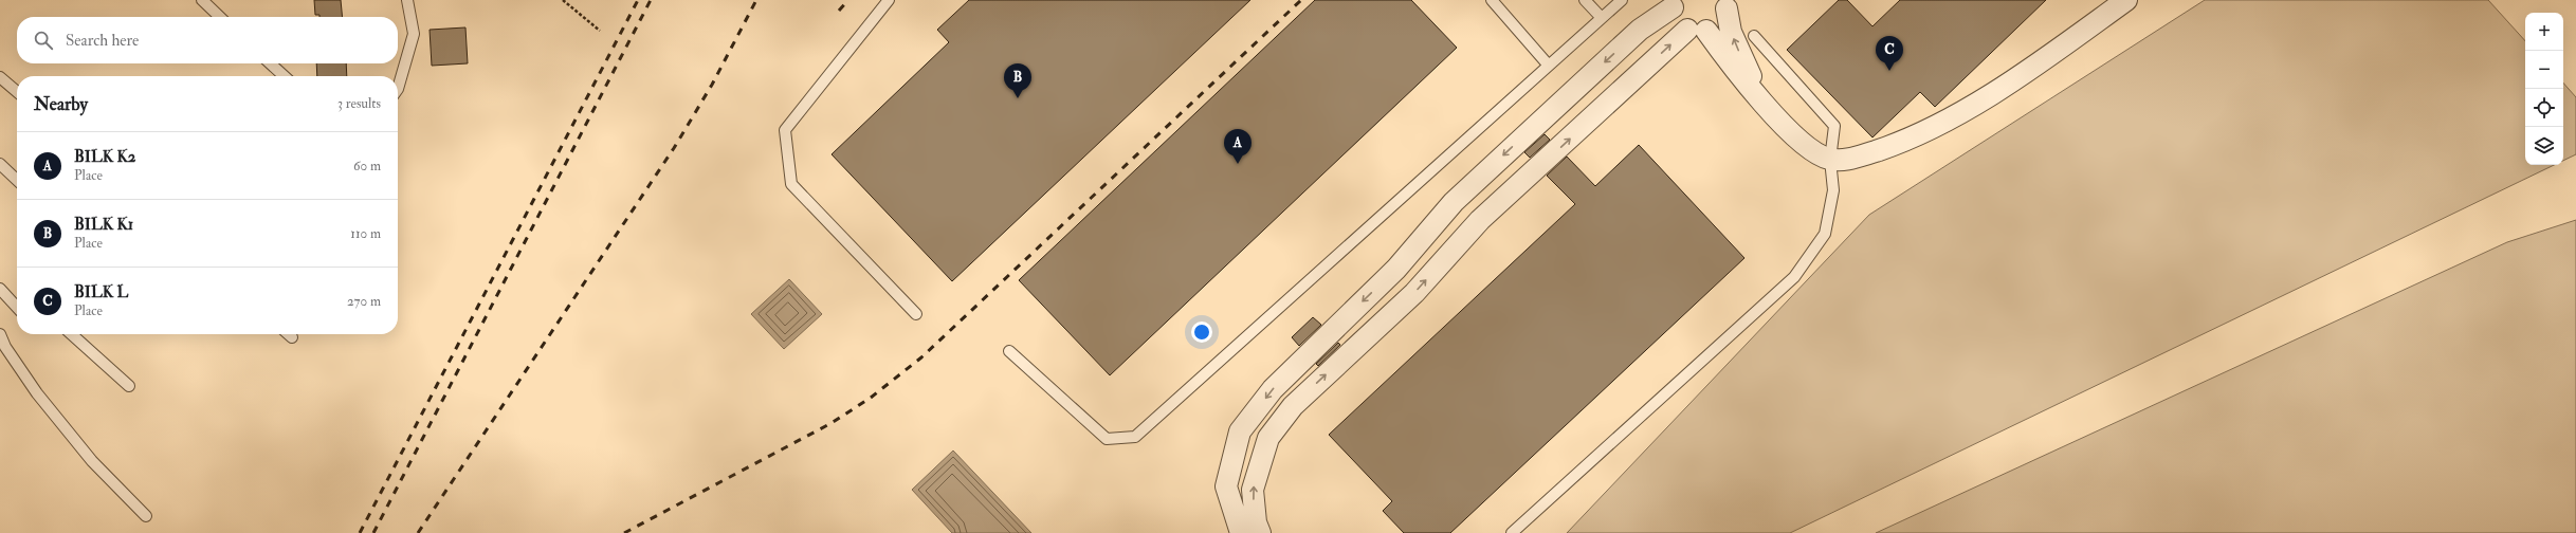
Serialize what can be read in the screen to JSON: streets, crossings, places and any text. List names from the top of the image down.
{
  "page": {
    "map_buttons": ["+", "−"],
    "search": "Search here",
    "pins": ["C", "B", "A"],
    "heading": ["Nearby", "3 results"],
    "list": [
      {
        "mark": "A",
        "name": "BILK K2",
        "note": "Place",
        "value": "60 m"
      },
      {
        "mark": "B",
        "name": "BILK K1",
        "note": "Place",
        "value": "110 m"
      },
      {
        "mark": "C",
        "name": "BILK L",
        "note": "Place",
        "value": "270 m"
      }
    ]
  }
}
